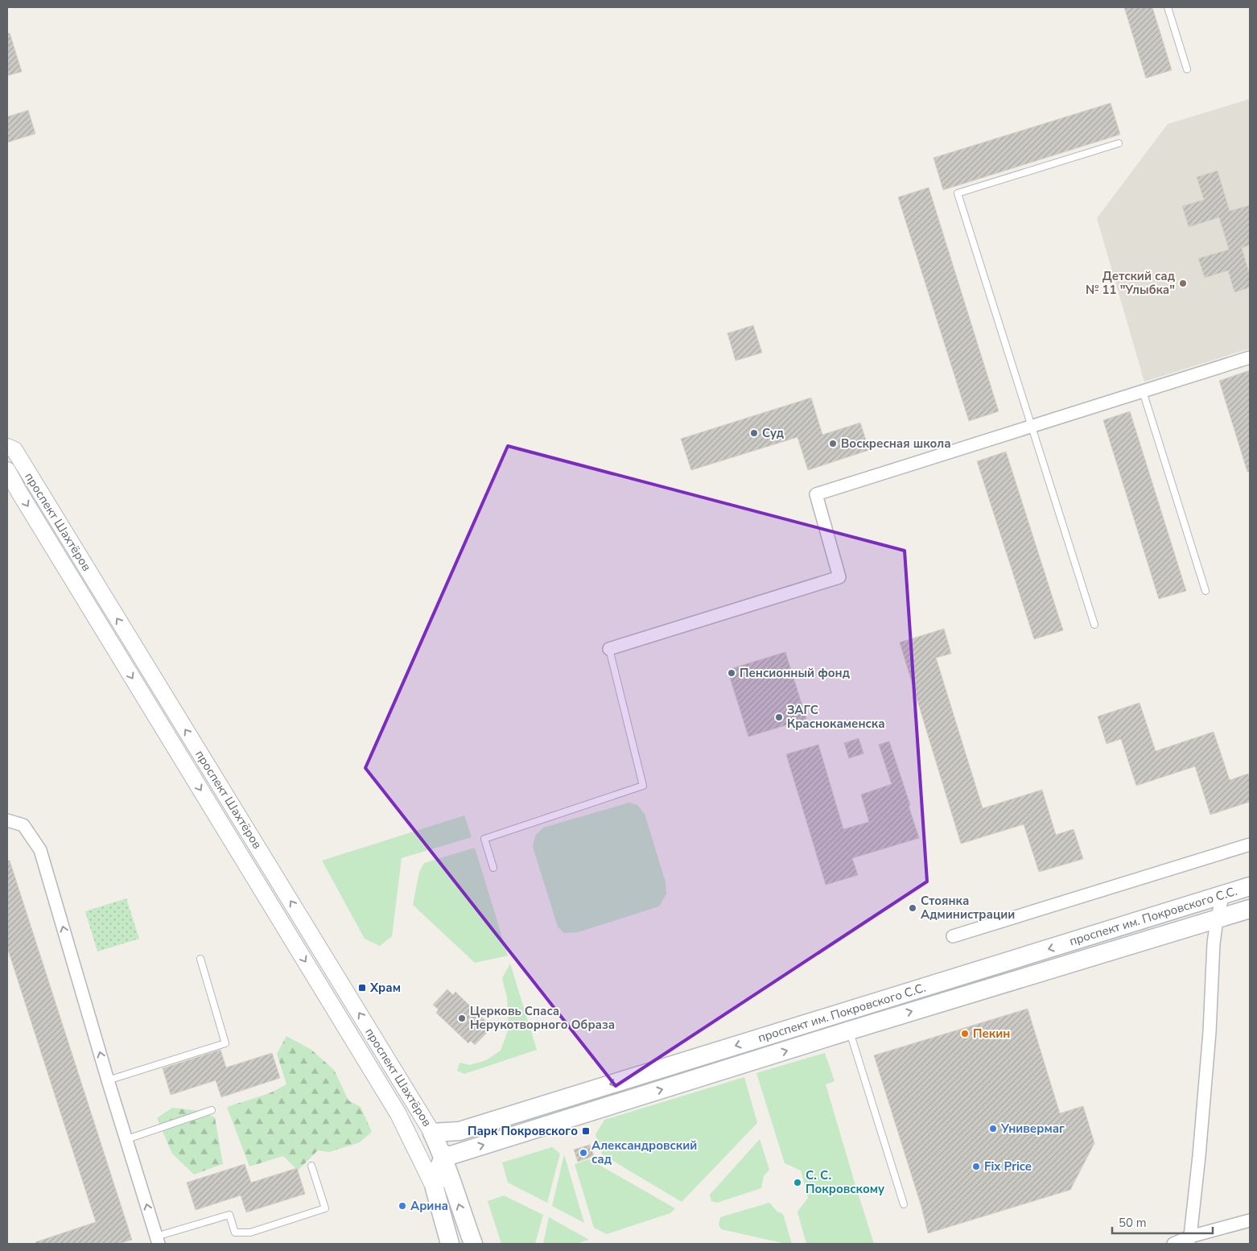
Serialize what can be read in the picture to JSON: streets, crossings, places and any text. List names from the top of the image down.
{
  "streets": {
    "main road": ["проспект Шахтёров", "проспект им. Покровского С.С."]
  },
  "crossings": [
    ["проспект Шахтёров", "проспект им. Покровского С.С."]
  ],
  "places": {
    "other": [
      "Детский сад № 11 \"Улыбка\"",
      "Суд",
      "Воскресная школа",
      "Пенсионный фонд",
      "ЗАГС Краснокаменска",
      "Стоянка Администрации",
      "Церковь Спаса Нерукотворного Образа",
      "Пекин",
      "Универмаг",
      "Александровский сад",
      "Fix Price",
      "С. С. Покровскому",
      "Арина"
    ],
    "transit": ["Храм", "Парк Покровского"]
  },
  "scale_bar": "50 m"
}
